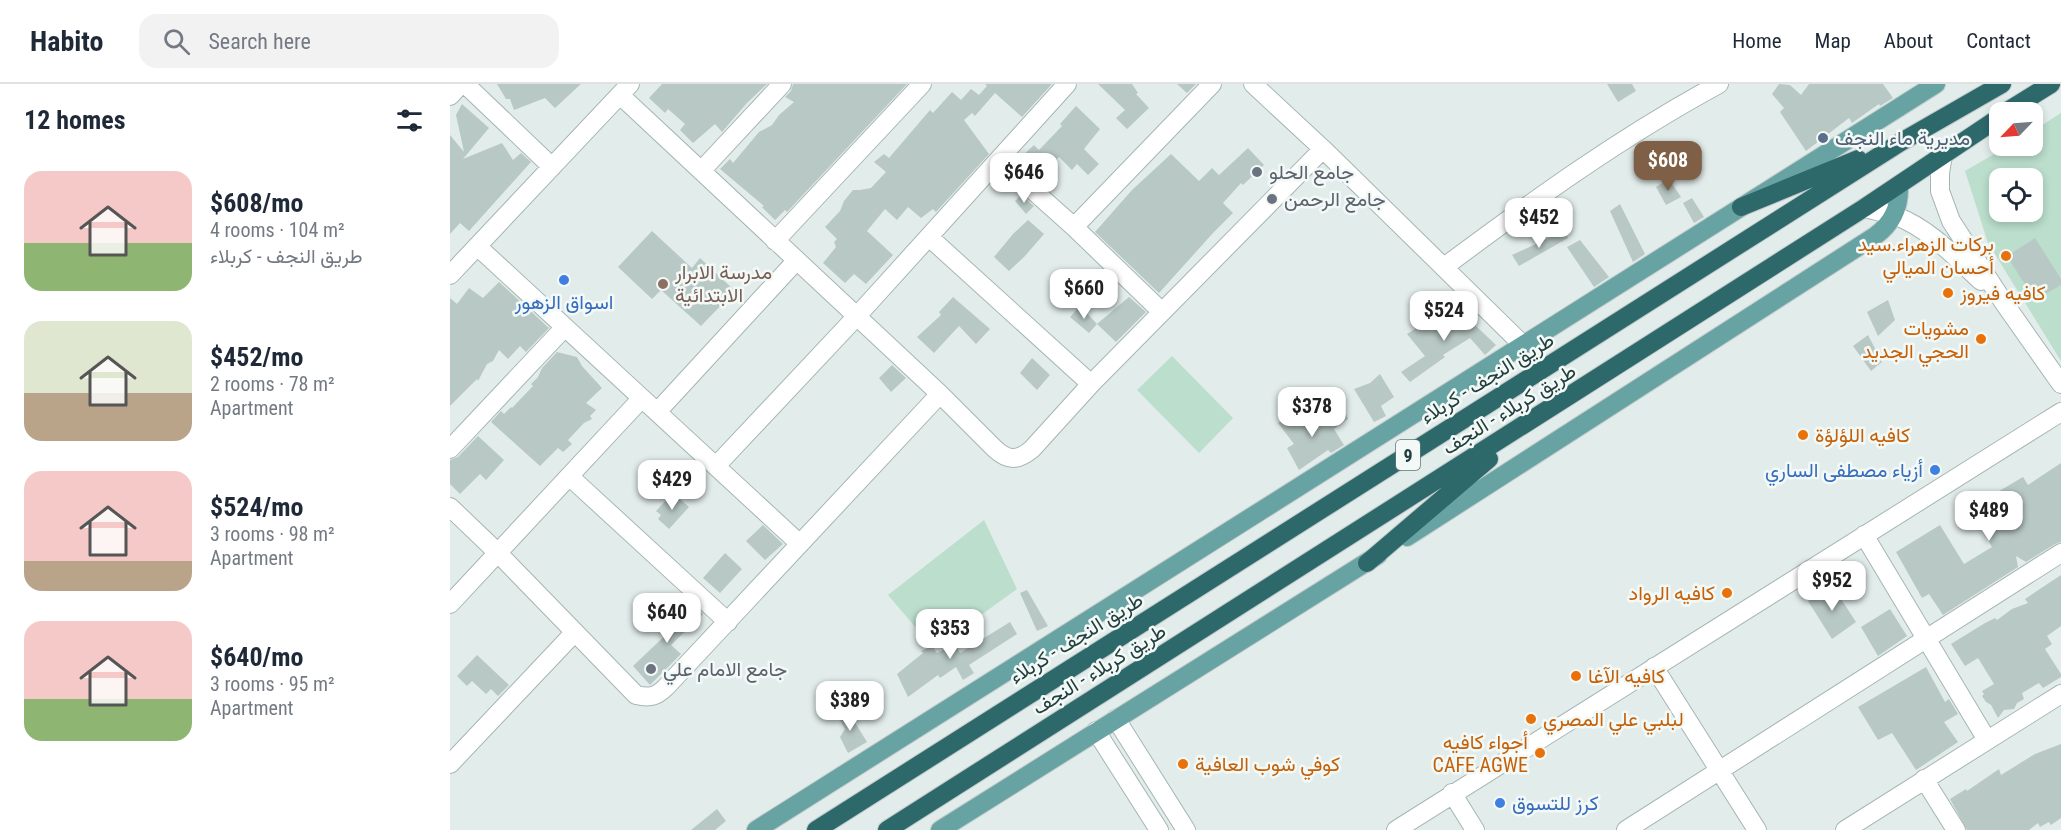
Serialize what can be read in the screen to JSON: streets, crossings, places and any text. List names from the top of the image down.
{
  "streets": {
    "highway": ["طريق النجف - کربلاء", "طريق کربلاء - النجف", "9"]
  },
  "places": [
    "مديرية ماء النجف",
    "جامع الحلو",
    "جامع الرحمن",
    "بركات الزهراء.سيد أحسان الميالي",
    "اسواق الزهور",
    "مدرسة الابرار الابتدائية",
    "كافيه فيروز",
    "مشويات الحجي الجديد",
    "كافيه اللؤلؤة",
    "أزياء مصطفى الساري",
    "كافيه الرواد",
    "جامع الامام علي",
    "كافيه الآغا",
    "لبلبي علي المصري",
    "أجواء كافيه CAFE AGWE",
    "كوفي شوب العافية",
    "كرز للتسوق"
  ],
  "north": "bottom left",
  "page": {
    "header": "Habito",
    "search": "Search here",
    "nav": [
      "Home",
      "Map",
      "About",
      "Contact"
    ],
    "heading": "12 homes",
    "price": [
      "$608",
      "$646",
      "$452",
      "$660",
      "$524",
      "$378",
      "$429",
      "$489",
      "$952",
      "$640",
      "$353",
      "$389"
    ],
    "list": [
      {
        "name": "$608/mo",
        "note": "4 rooms · 104 m² · طريق النجف - کربلاء"
      },
      {
        "name": "$452/mo",
        "note": "2 rooms · 78 m² · Apartment"
      },
      {
        "name": "$524/mo",
        "note": "3 rooms · 98 m² · Apartment"
      },
      {
        "name": "$640/mo",
        "note": "3 rooms · 95 m² · Apartment"
      }
    ]
  }
}
